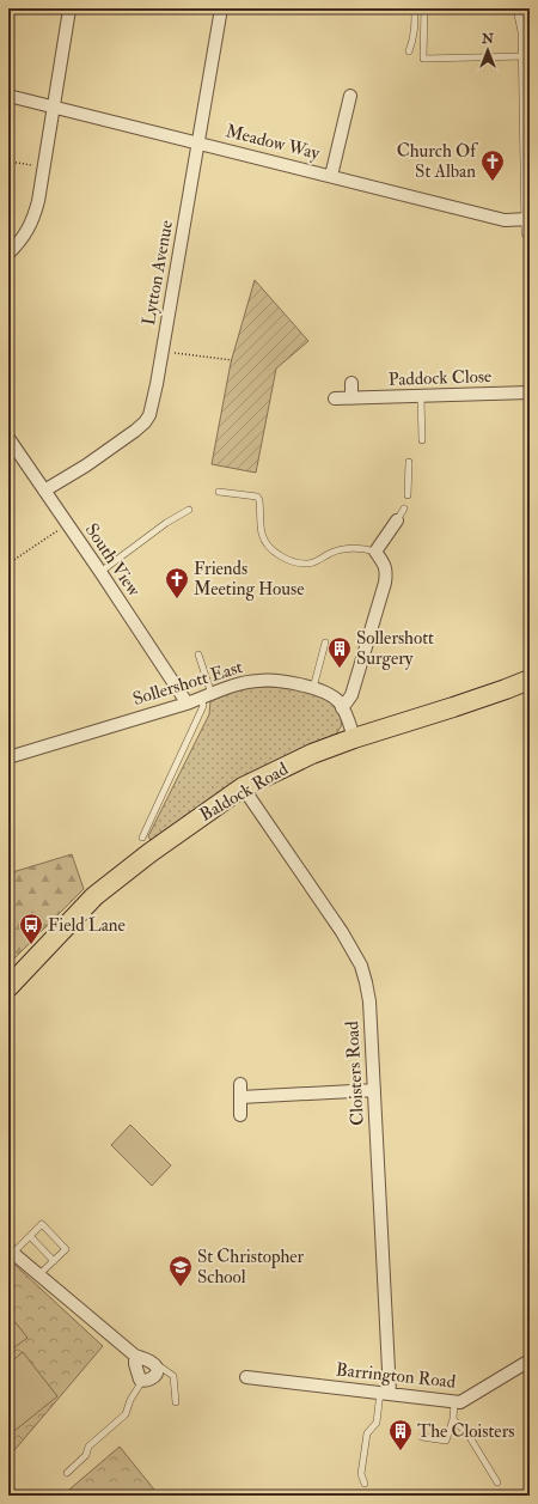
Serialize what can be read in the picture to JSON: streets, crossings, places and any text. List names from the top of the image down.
{
  "streets": {
    "main road": ["Baldock Road"],
    "street": [
      "Meadow Way",
      "Lytton Avenue",
      "Paddock Close",
      "South View",
      "Sollershott East",
      "Cloisters Road",
      "Barrington Road"
    ]
  },
  "crossings": [
    ["Meadow Way", "Lytton Avenue"],
    ["Lytton Avenue", "South View"],
    ["South View", "Sollershott East"],
    ["Sollershott East", "Baldock Road"],
    ["Baldock Road", "Cloisters Road"],
    ["Cloisters Road", "Barrington Road"]
  ],
  "places": {
    "church": ["Church Of St Alban", "Friends Meeting House"],
    "building": ["Sollershott Surgery", "The Cloisters"],
    "bus stop": ["Field Lane"],
    "school or university": ["St Christopher School"]
  },
  "north": "top"
}
